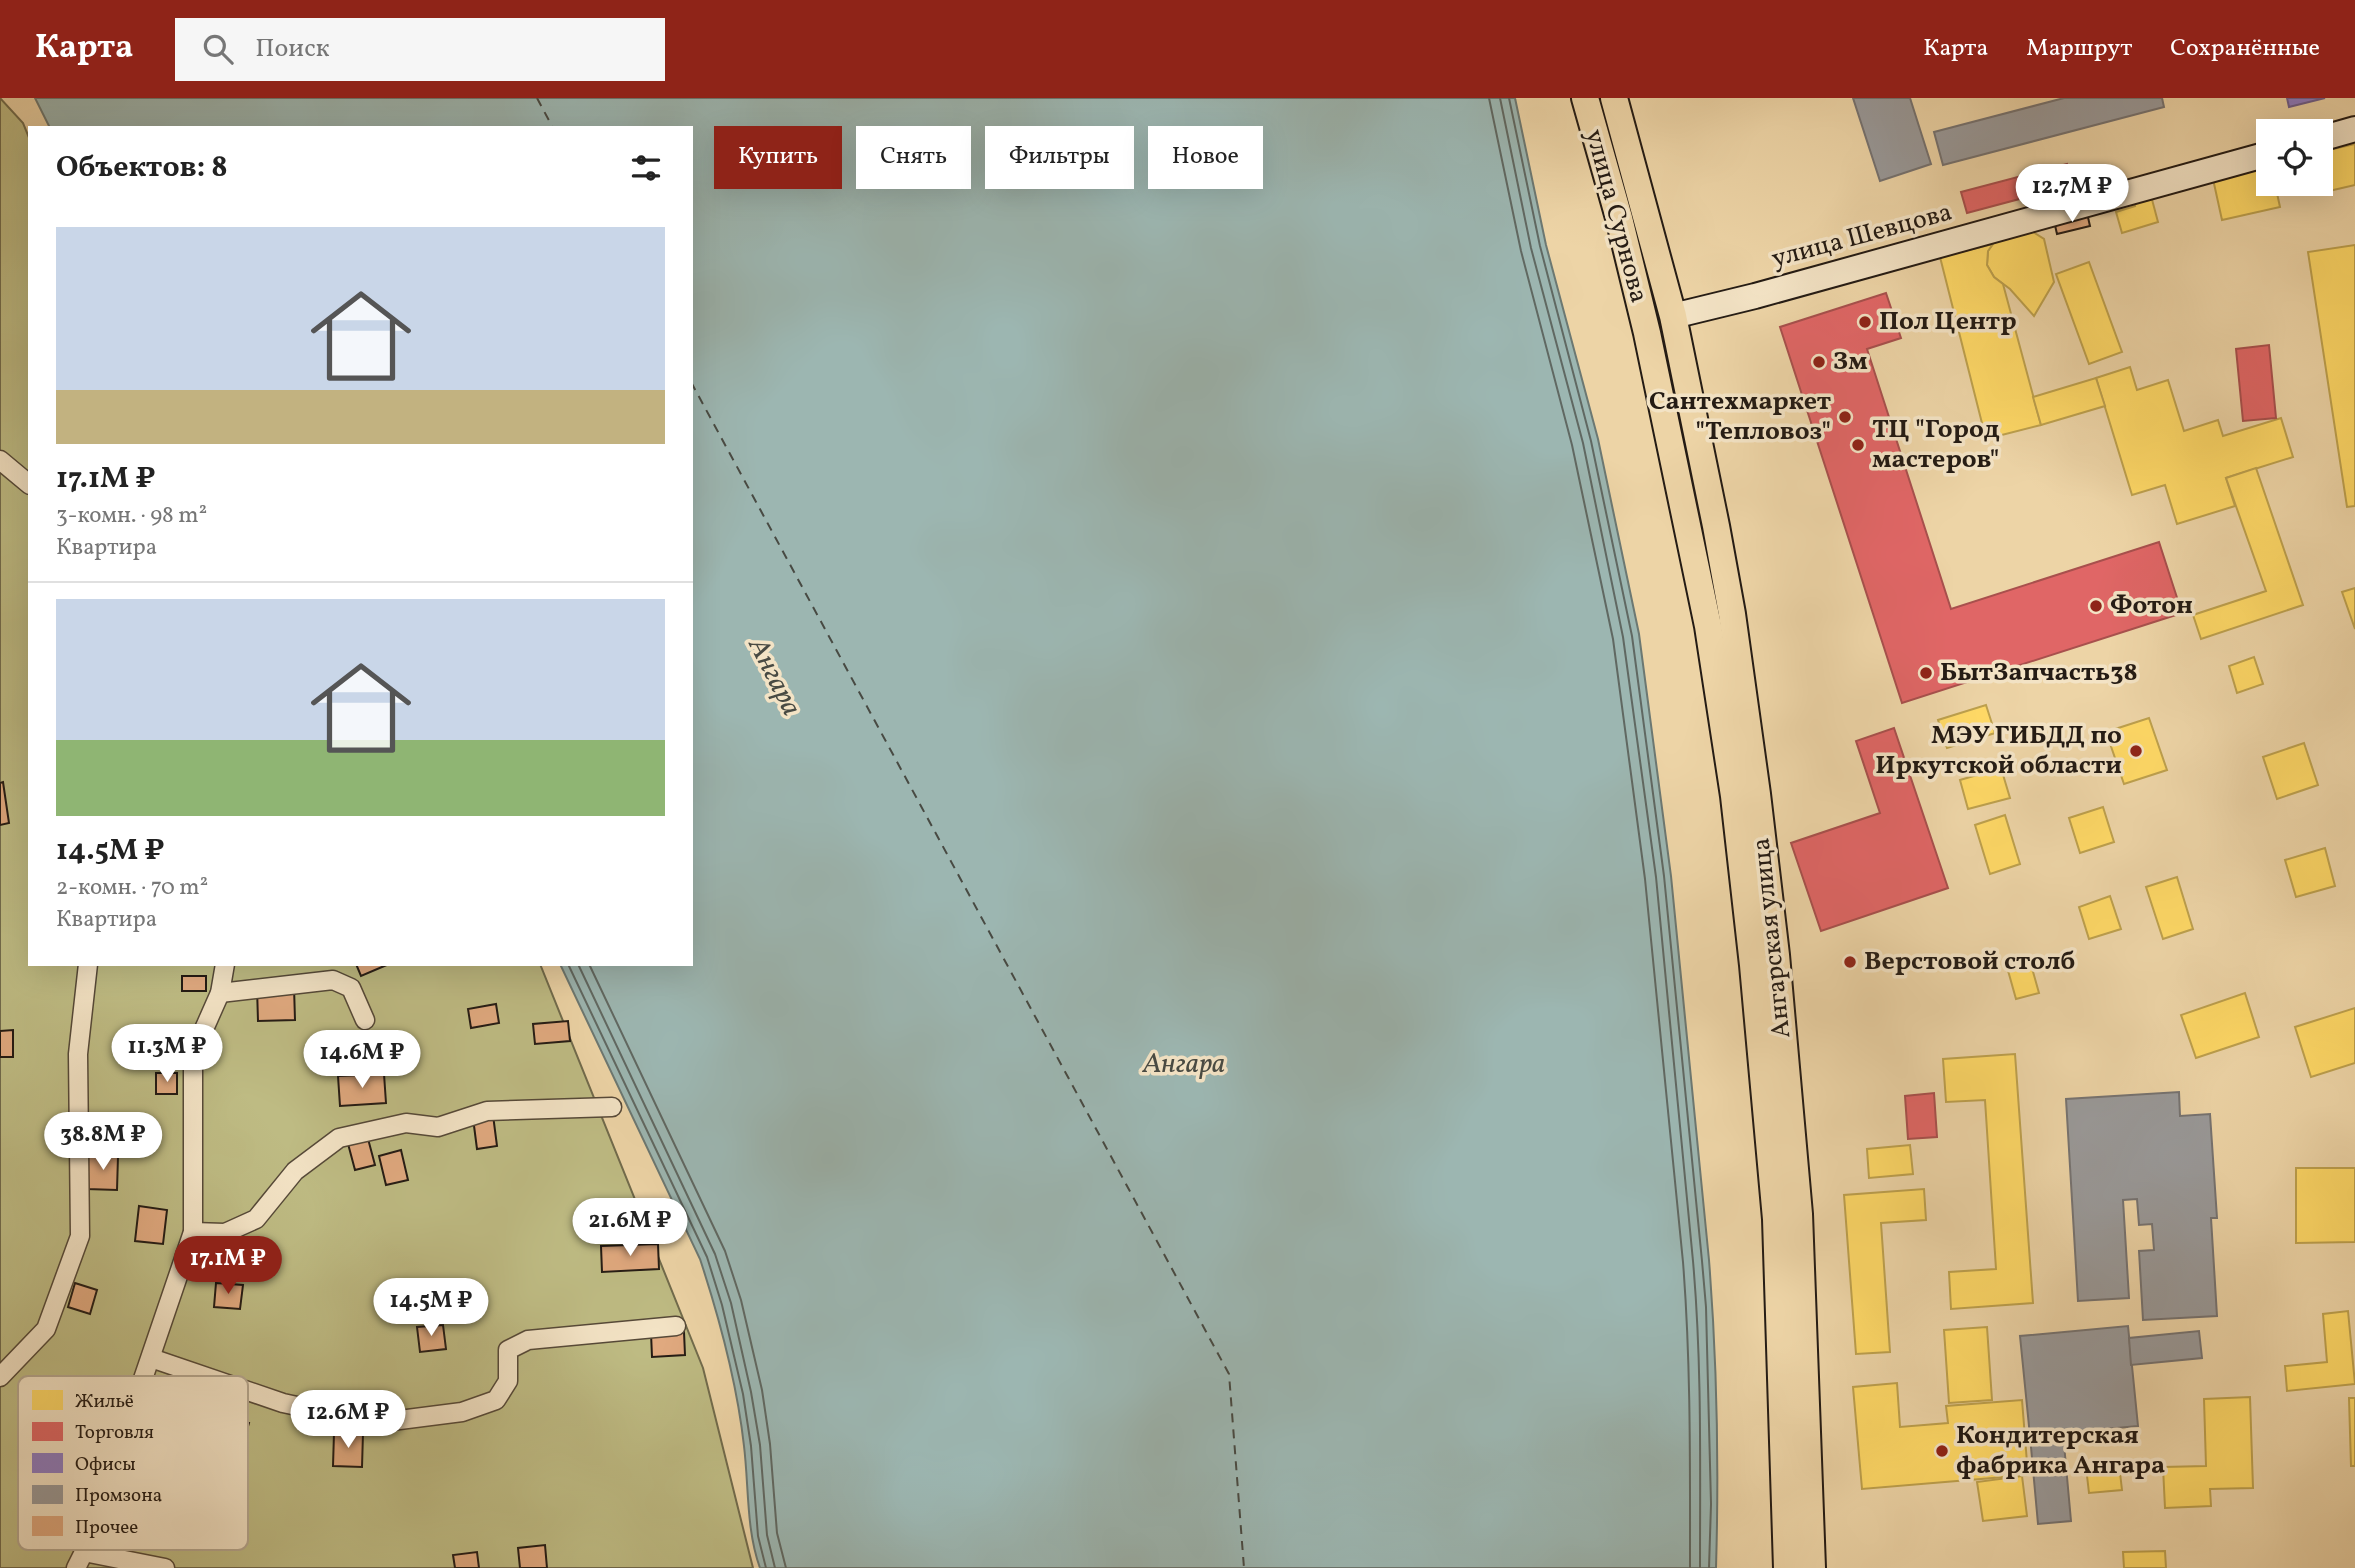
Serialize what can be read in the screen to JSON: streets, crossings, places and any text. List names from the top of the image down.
{
  "streets": {
    "main road": ["улица Сурнова", "улица Шевцова", "Ангарская улица"]
  },
  "crossings": [
    ["улица Сурнова", "улица Шевцова"],
    ["улица Сурнова", "Ангарская улица"],
    ["улица Шевцова", "Ангарская улица"]
  ],
  "water": ["Ангара"],
  "places": [
    "Пол Центр",
    "Зм",
    "Сантехмаркет \"Тепловоз\"",
    "ТЦ \"Город мастеров\"",
    "Фотон",
    "БытЗапчасть38",
    "МЭУ ГИБДД по Иркутской области",
    "Верстовой столб",
    "Кондитерская фабрика Ангара"
  ],
  "legend": [
    "Жильё",
    "Торговля",
    "Офисы",
    "Промзона",
    "Прочее"
  ],
  "page": {
    "header": "Карта",
    "search": "Поиск",
    "nav": ["Карта", "Маршрут", "Сохранённые"],
    "chip": [
      "Купить",
      "Снять",
      "Фильтры",
      "Новое"
    ],
    "heading": "Объектов: 8",
    "price": [
      "12.7M ₽",
      "11.3M ₽",
      "14.6M ₽",
      "38.8M ₽",
      "21.6M ₽",
      "17.1M ₽",
      "14.5M ₽",
      "12.6M ₽"
    ],
    "list": [
      {
        "name": "17.1M ₽",
        "note": "3-комн. · 98 m² · Квартира"
      },
      {
        "name": "14.5M ₽",
        "note": "2-комн. · 70 m² · Квартира"
      }
    ]
  }
}
